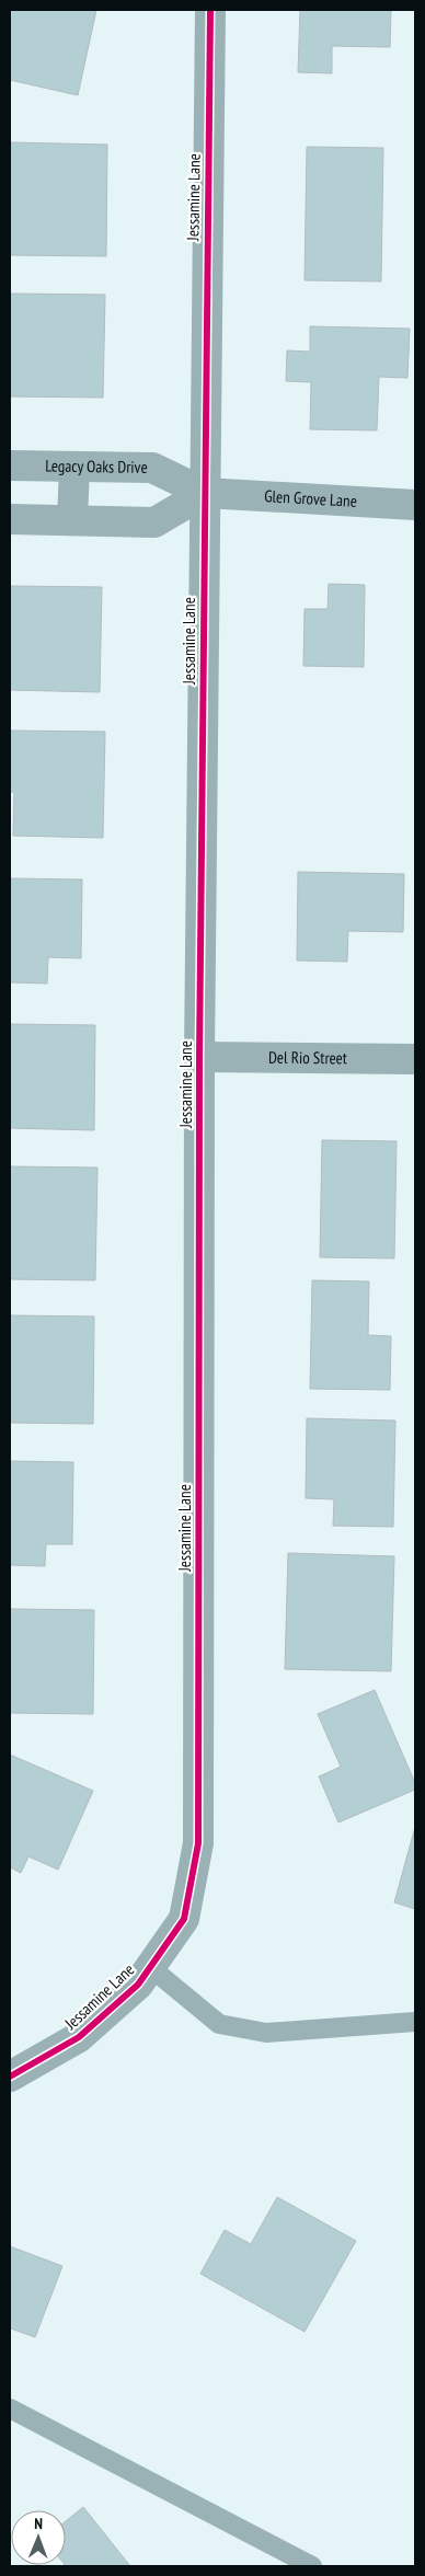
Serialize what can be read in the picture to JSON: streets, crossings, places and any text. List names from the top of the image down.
{
  "streets": {
    "street": [
      "Jessamine Lane",
      "Legacy Oaks Drive",
      "Glen Grove Lane",
      "Del Rio Street"
    ]
  },
  "crossings": [
    ["Jessamine Lane", "Legacy Oaks Drive"],
    ["Jessamine Lane", "Glen Grove Lane"],
    ["Jessamine Lane", "Del Rio Street"],
    ["Legacy Oaks Drive", "Glen Grove Lane"]
  ],
  "north": "top"
}
